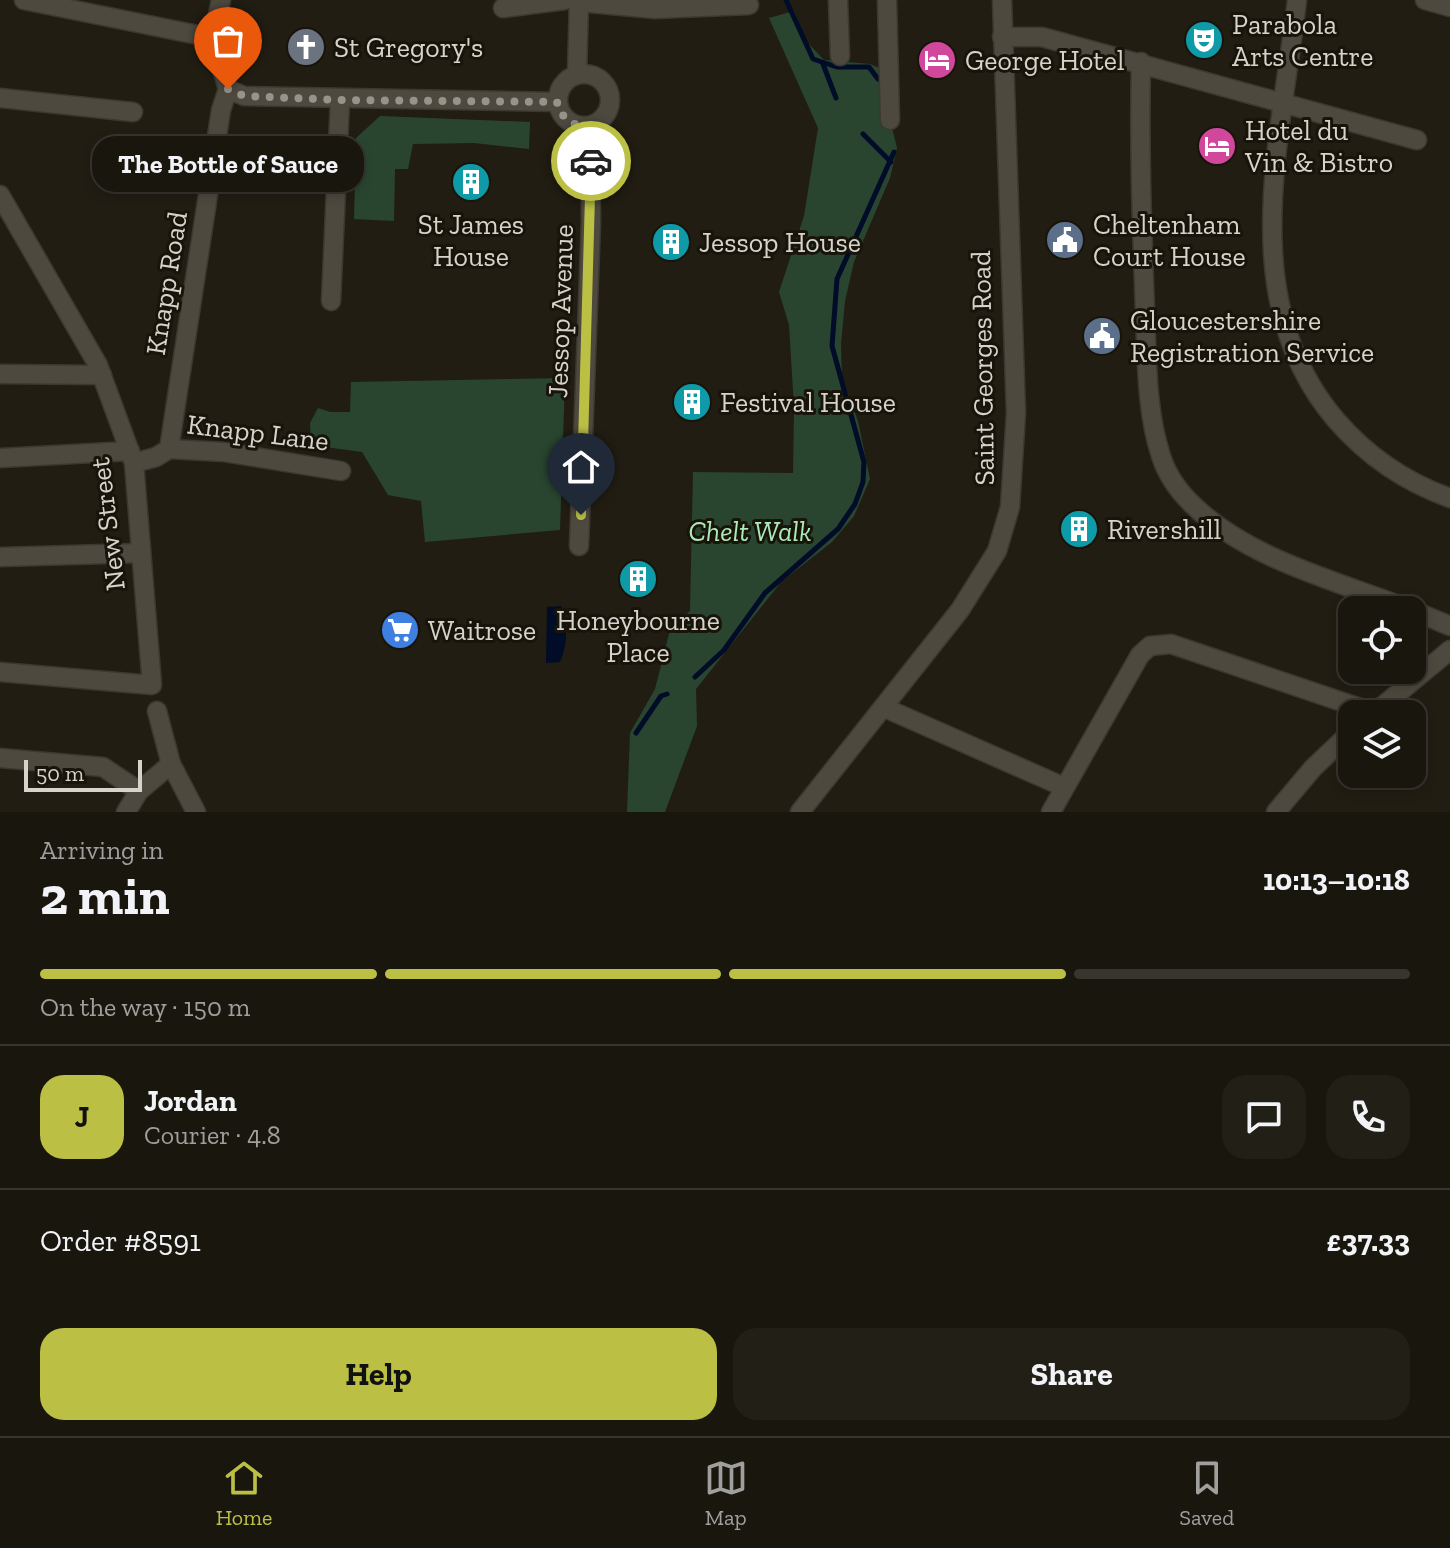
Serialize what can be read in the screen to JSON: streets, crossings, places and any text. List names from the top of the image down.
{
  "streets": {
    "street": [
      "Knapp Road",
      "Jessop Avenue",
      "Saint Georges Road",
      "Knapp Lane",
      "New Street"
    ]
  },
  "crossings": [
    ["Knapp Road", "Knapp Lane"]
  ],
  "parks": ["Chelt Walk"],
  "places": {
    "theatre": ["Parabola Arts Centre"],
    "church": ["St Gregory's"],
    "hotel": ["George Hotel", "Hotel du Vin & Bistro"],
    "other": ["The Bottle of Sauce"],
    "building": [
      "St James House",
      "Jessop House",
      "Festival House",
      "Rivershill",
      "Honeybourne Place"
    ],
    "public building": ["Cheltenham Court House", "Gloucestershire Registration Service"],
    "supermarket": ["Waitrose"]
  },
  "scale_bar": "50 m",
  "page": {
    "bubble": "The Bottle of Sauce",
    "scale": "50 m",
    "heading": ["2 min", "Arriving in", "10:13–10:18"],
    "panel": [
      "Jordan",
      "Courier · 4.8",
      "Order #8591",
      "£37.33"
    ],
    "bar": "On the way · 150 m",
    "round": "J",
    "buttons": ["Help", "Share"],
    "tabs": ["Home", "Map", "Saved"]
  }
}
